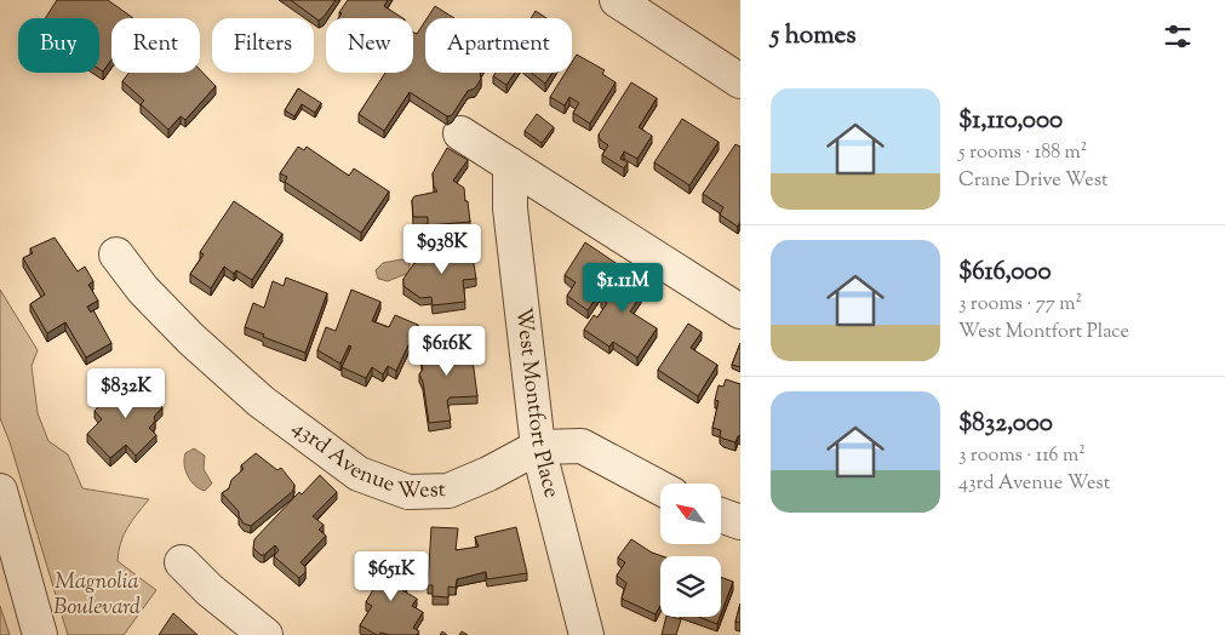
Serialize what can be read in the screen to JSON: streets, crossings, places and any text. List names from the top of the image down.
{
  "streets": {
    "street": ["West Montfort Place", "43rd Avenue West"]
  },
  "crossings": [
    ["West Montfort Place", "43rd Avenue West"]
  ],
  "parks": ["Magnolia Boulevard"],
  "north": "top left",
  "page": {
    "heading": "5 homes",
    "chip": [
      "Buy",
      "Rent",
      "Filters",
      "New",
      "Apartment"
    ],
    "list": [
      {
        "name": "$1,110,000",
        "note": "5 rooms · 188 m² · Crane Drive West"
      },
      {
        "name": "$616,000",
        "note": "3 rooms · 77 m² · West Montfort Place"
      },
      {
        "name": "$832,000",
        "note": "3 rooms · 116 m² · 43rd Avenue West"
      }
    ],
    "price": [
      "$938K",
      "$1.11M",
      "$616K",
      "$832K",
      "$651K"
    ]
  }
}
